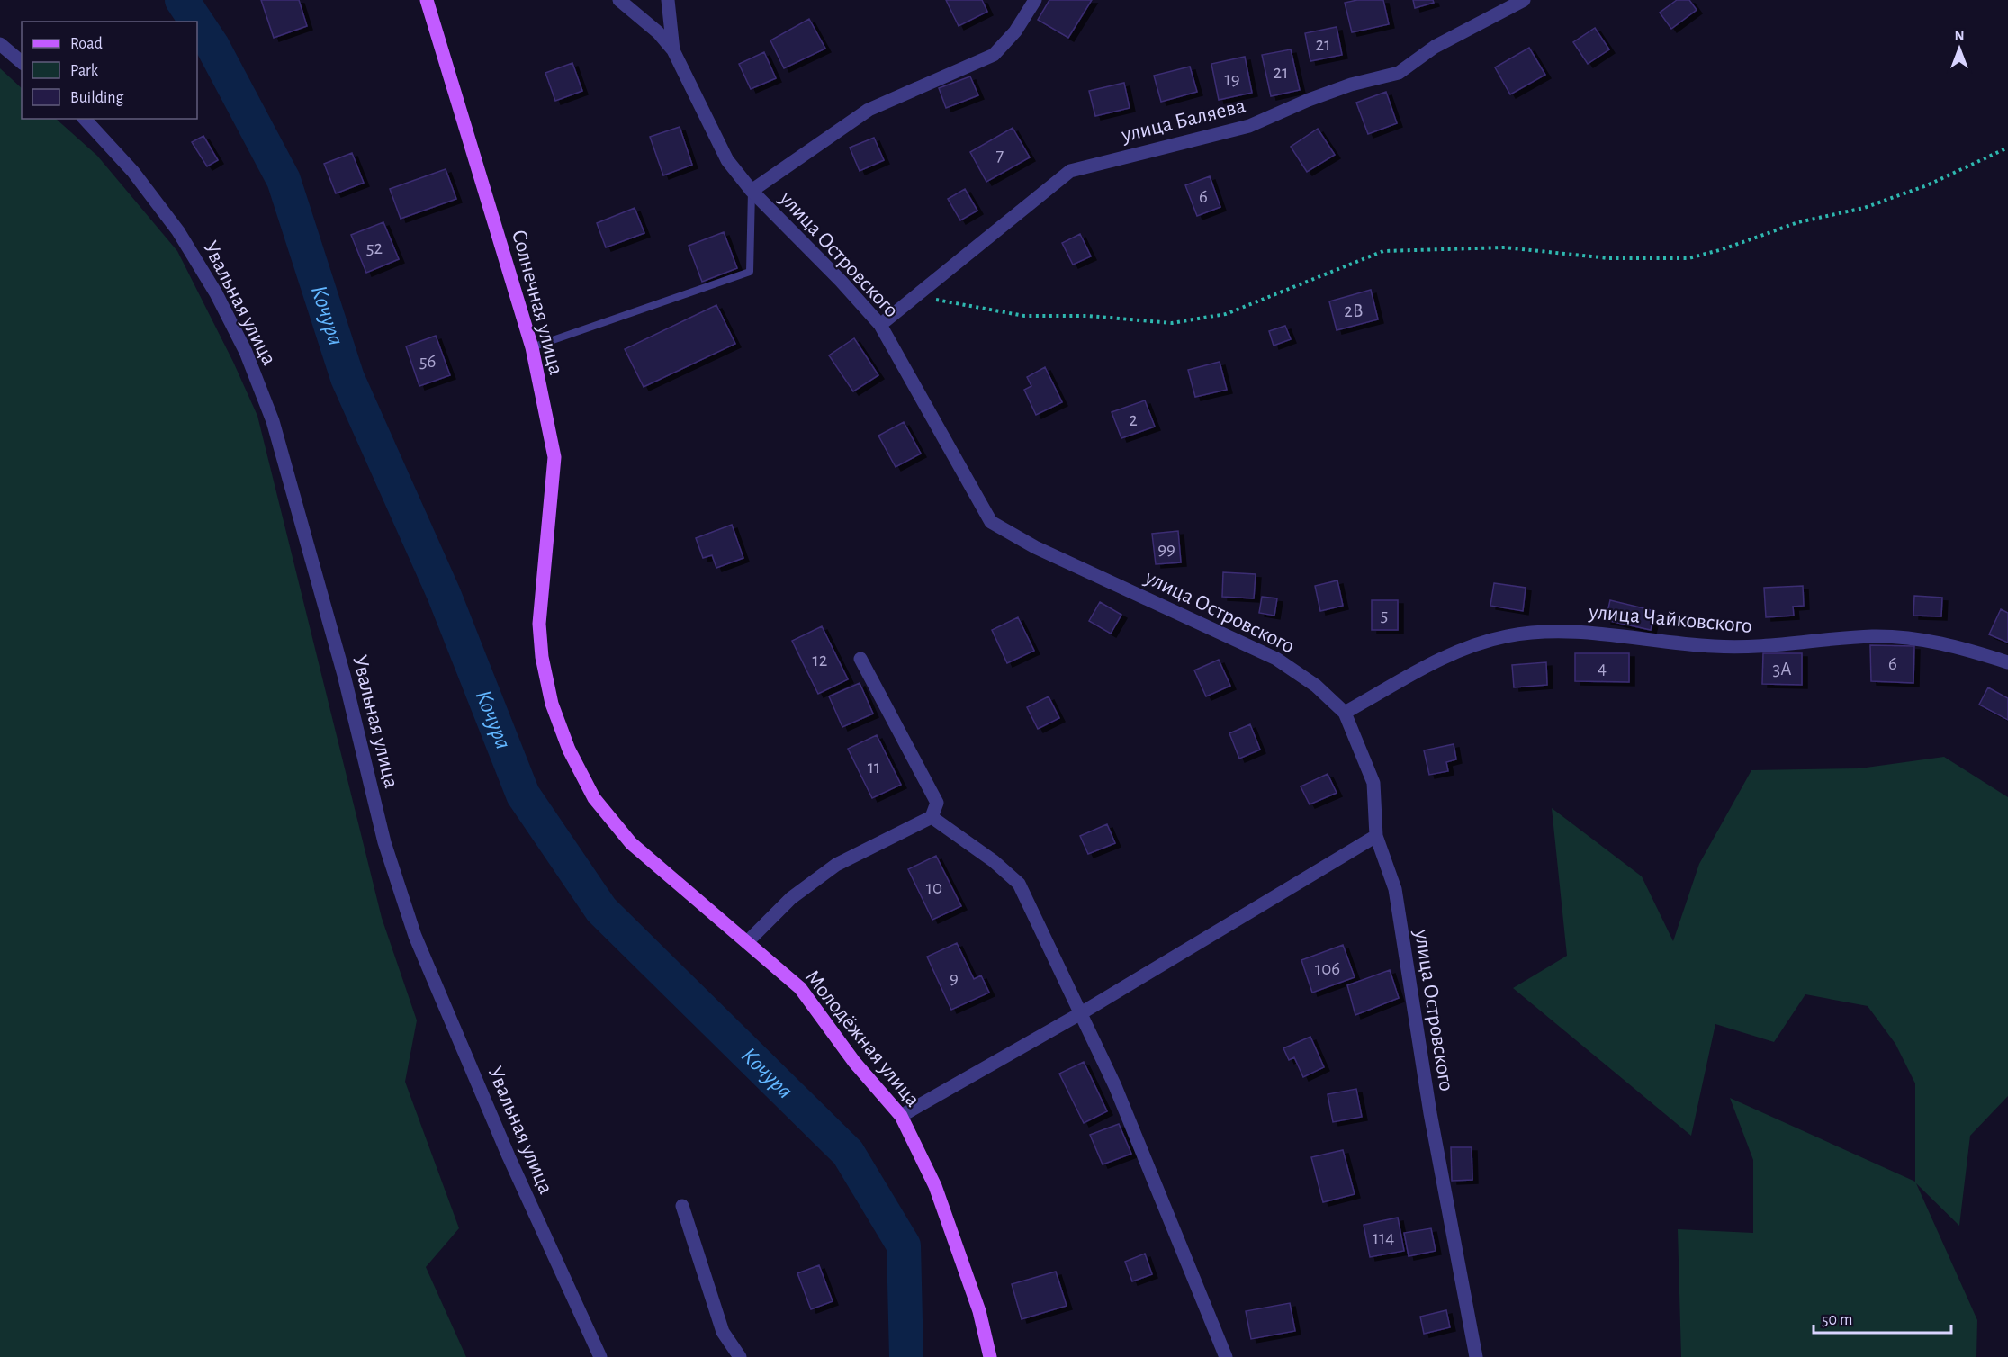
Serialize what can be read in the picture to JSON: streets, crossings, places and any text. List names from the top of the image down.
{
  "streets": {
    "main road": ["Солнечная улица", "Молодёжная улица"],
    "street": [
      "улица Баляева",
      "улица Островского",
      "Увальная улица",
      "улица Чайковского"
    ]
  },
  "crossings": [
    ["улица Баляева", "улица Островского"],
    ["улица Островского", "улица Чайковского"],
    ["Солнечная улица", "Молодёжная улица"]
  ],
  "water": ["Кочура"],
  "house_numbers": [
    "21",
    "21",
    "19",
    "7",
    "6",
    "52",
    "2В",
    "56",
    "2",
    "99",
    "5",
    "12",
    "6",
    "4",
    "3А",
    "11",
    "10",
    "106",
    "9",
    "114"
  ],
  "legend": ["Road", "Park", "Building"],
  "scale_bar": "50 m",
  "north": "top"
}
